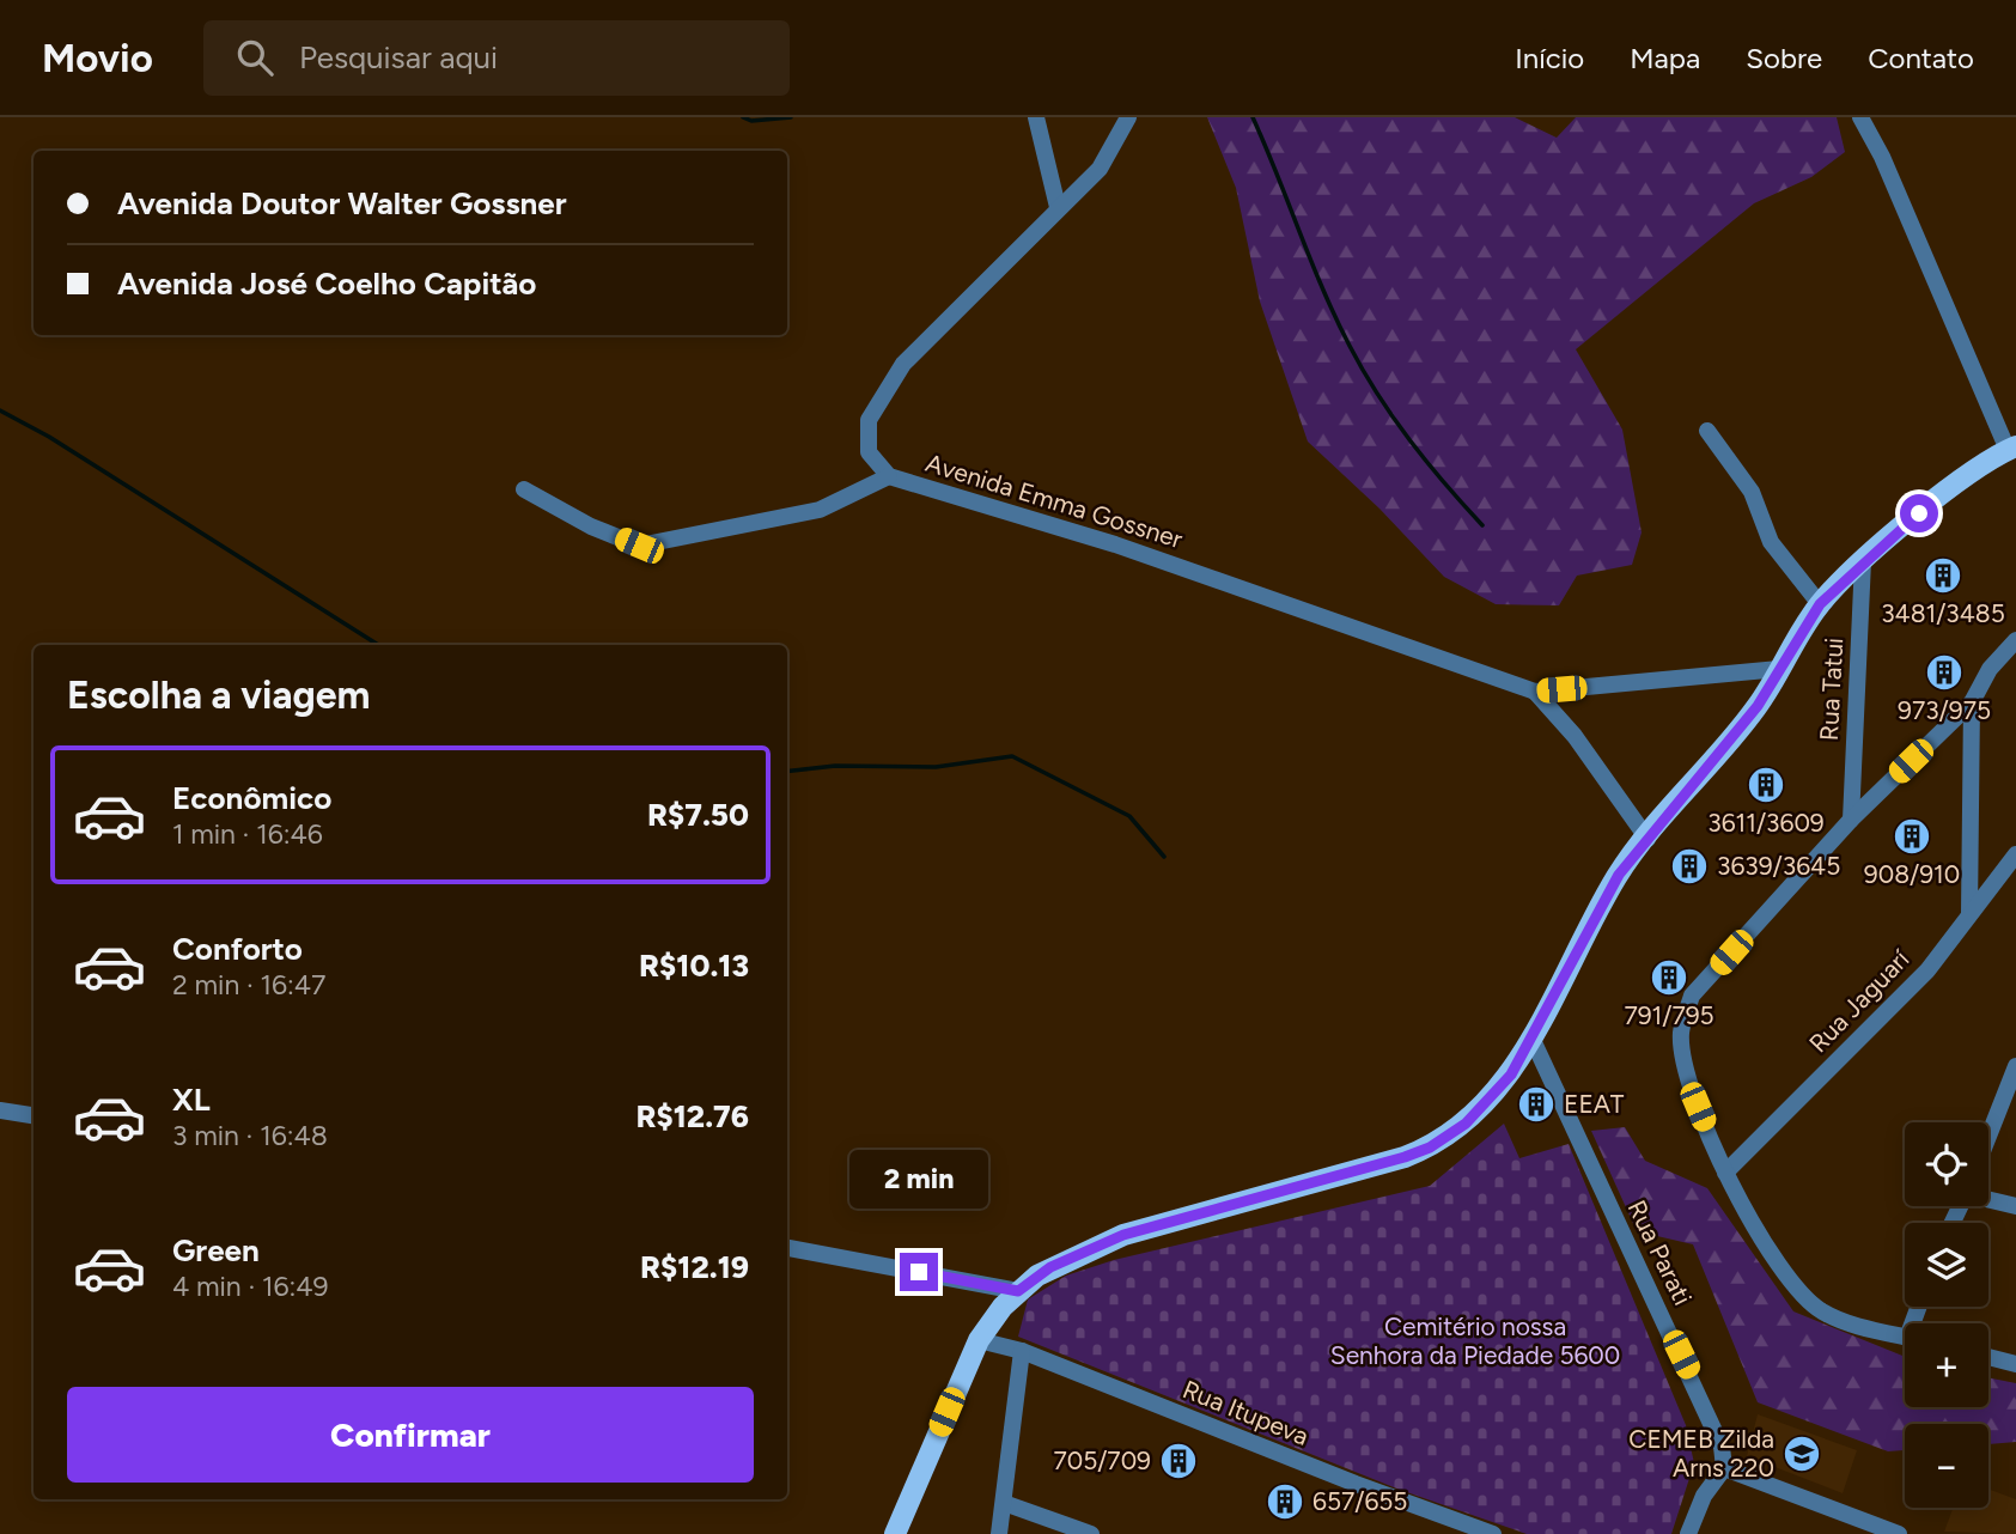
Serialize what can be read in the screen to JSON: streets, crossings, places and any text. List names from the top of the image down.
{
  "streets": {
    "street": [
      "Avenida Emma Gossner",
      "Rua Tatui",
      "Rua Jaguarí",
      "Rua Parati",
      "Rua Itupeva"
    ]
  },
  "parks": ["Cemitério nossa Senhora da Piedade 5600"],
  "places": {
    "building": [
      "3481/3485",
      "973/975",
      "3611/3609",
      "908/910",
      "3639/3645",
      "791/795",
      "EEAT",
      "705/709",
      "657/655"
    ],
    "school or university": ["CEMEB Zilda Arns 220"]
  },
  "page": {
    "header": "Movio",
    "search": "Pesquisar aqui",
    "nav": [
      "Início",
      "Mapa",
      "Sobre",
      "Contato"
    ],
    "banner": ["Avenida Doutor Walter Gossner", "Avenida José Coelho Capitão"],
    "heading": "Escolha a viagem",
    "list": [
      {
        "name": "Econômico",
        "note": "1 min · 16:46",
        "value": "R$7.50"
      },
      {
        "name": "Conforto",
        "note": "2 min · 16:47",
        "value": "R$10.13"
      },
      {
        "name": "XL",
        "note": "3 min · 16:48",
        "value": "R$12.76"
      },
      {
        "name": "Green",
        "note": "4 min · 16:49",
        "value": "R$12.19"
      }
    ],
    "map_buttons": ["+", "−"],
    "bubble": "2 min",
    "buttons": "Confirmar"
  }
}
